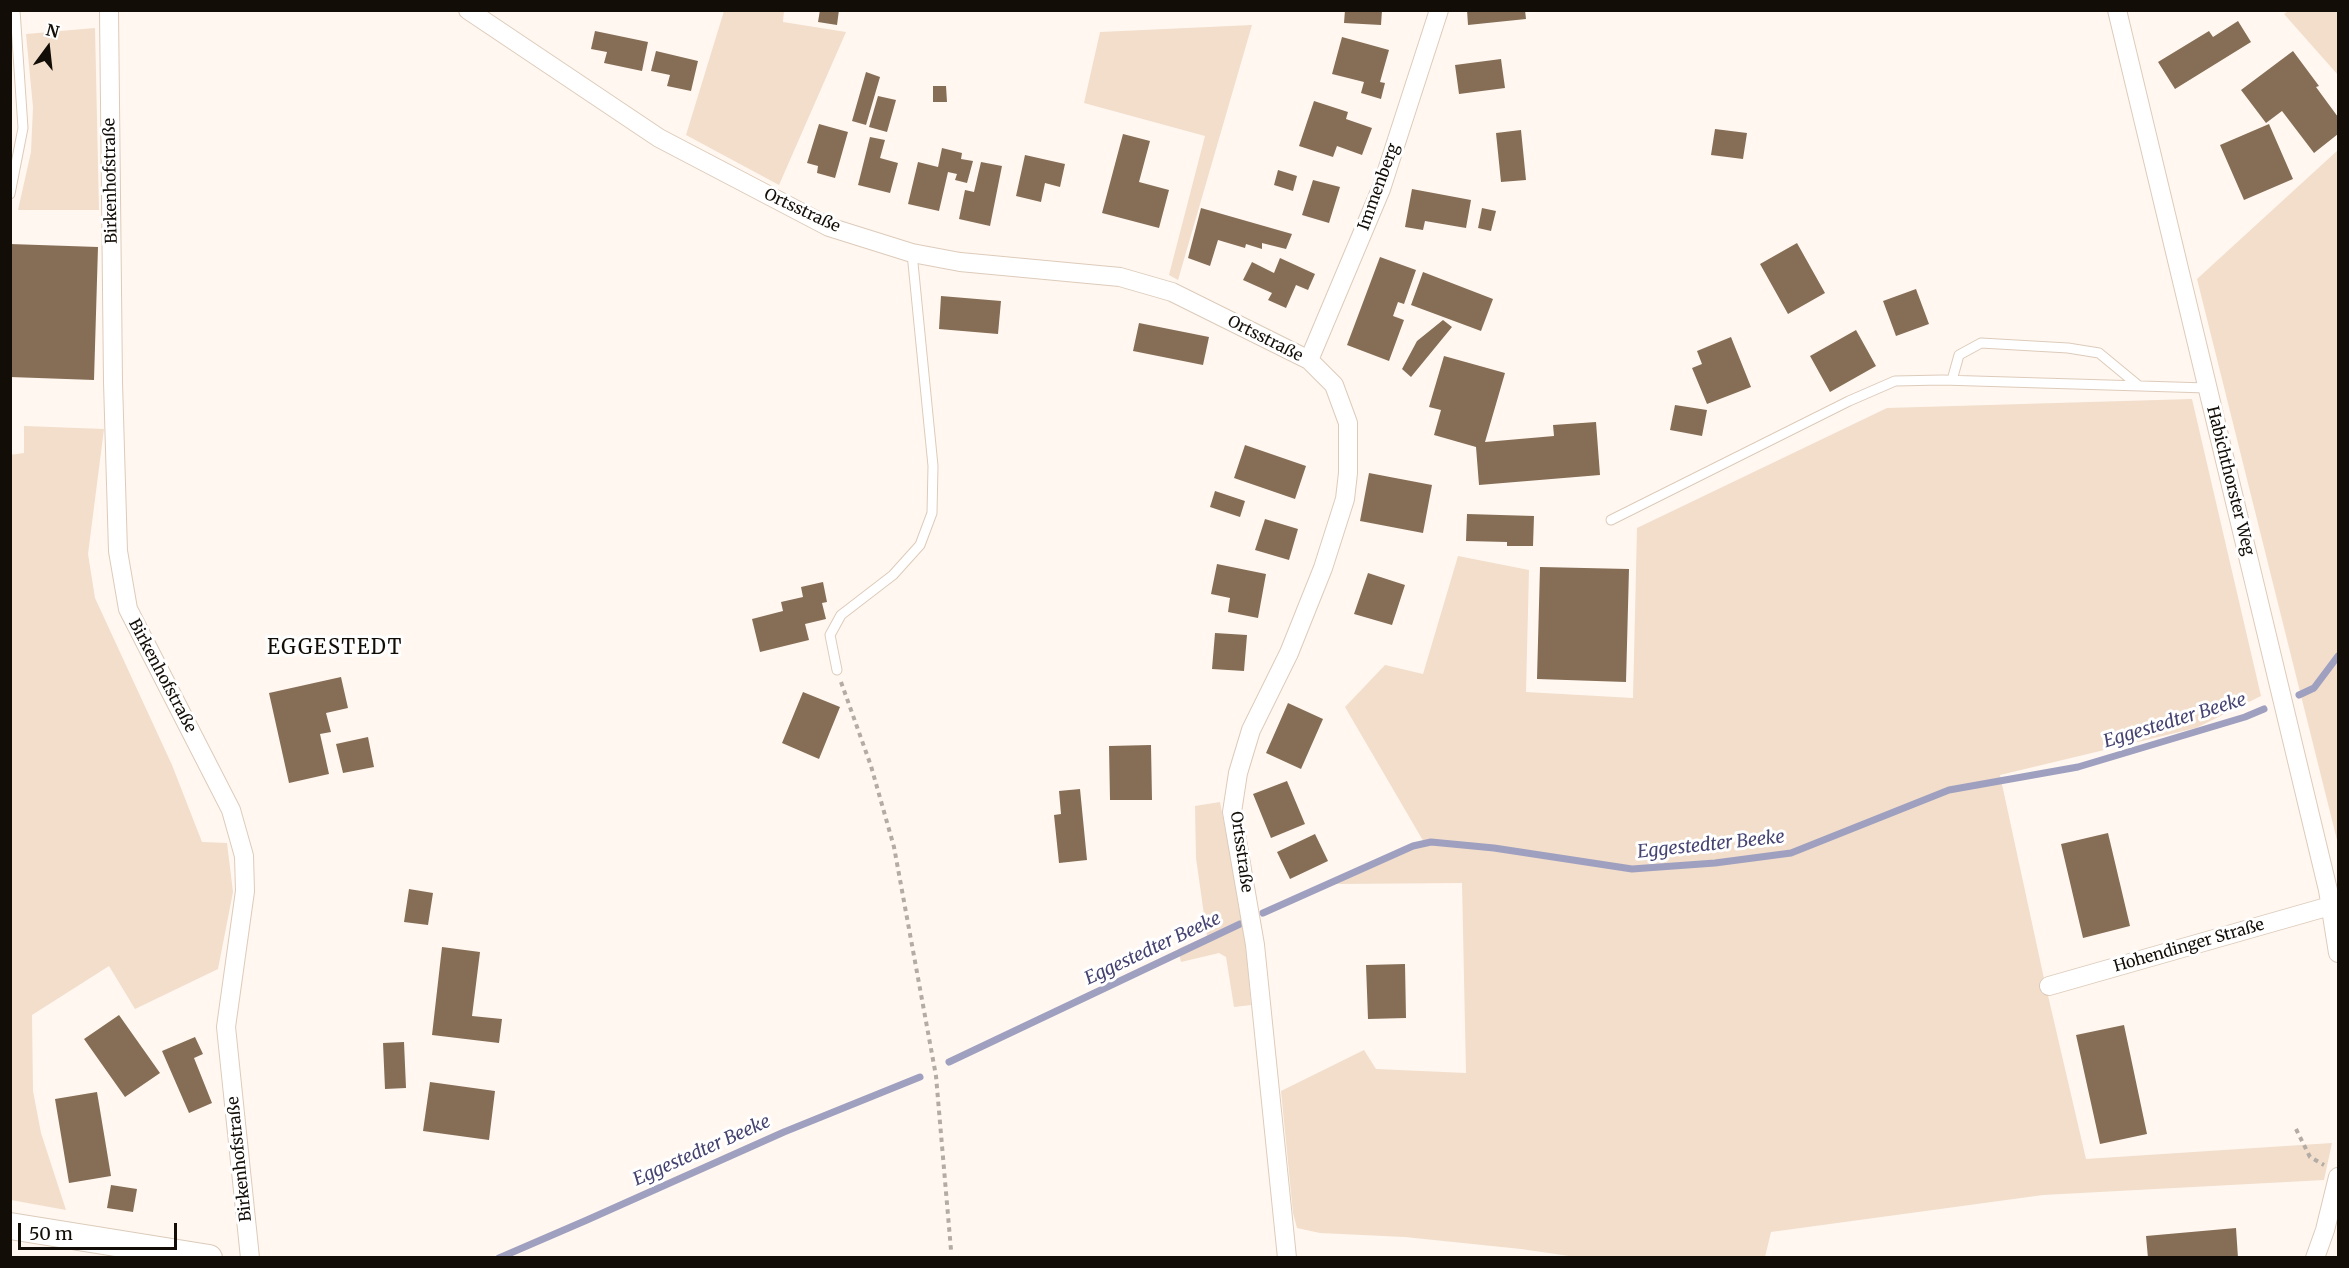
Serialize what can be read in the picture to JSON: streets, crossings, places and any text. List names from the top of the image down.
{
  "streets": {
    "street": [
      "Birkenhofstraße",
      "Immenberg",
      "Ortsstraße",
      "Habichthorster Weg",
      "Hohendinger Straße"
    ]
  },
  "crossings": [
    ["Immenberg", "Ortsstraße"],
    ["Habichthorster Weg", "Hohendinger Straße"]
  ],
  "districts": ["EGGESTEDT"],
  "water": ["Eggestedter Beeke"],
  "scale_bar": "50 m",
  "north": "top"
}
